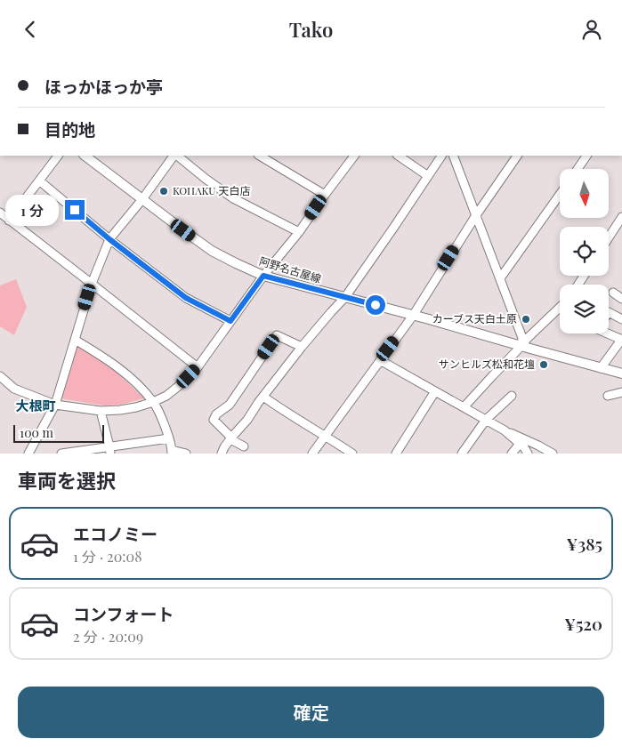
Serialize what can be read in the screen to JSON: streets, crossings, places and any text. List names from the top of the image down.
{
  "streets": {
    "main road": ["阿野名古屋線"]
  },
  "districts": ["大根町"],
  "places": ["KOHAKU 天白店", "カーブス天白土原", "サンヒルズ松和花壇"],
  "scale_bar": "100 m",
  "north": "bottom",
  "page": {
    "header": "Tako",
    "banner": ["ほっかほっか亭", "目的地"],
    "bubble": "1 分",
    "scale": "100 m",
    "heading": "車両を選択",
    "list": [
      {
        "name": "エコノミー",
        "note": "1 分 · 20:08",
        "value": "¥385"
      },
      {
        "name": "コンフォート",
        "note": "2 分 · 20:09",
        "value": "¥520"
      }
    ],
    "buttons": "確定"
  }
}
